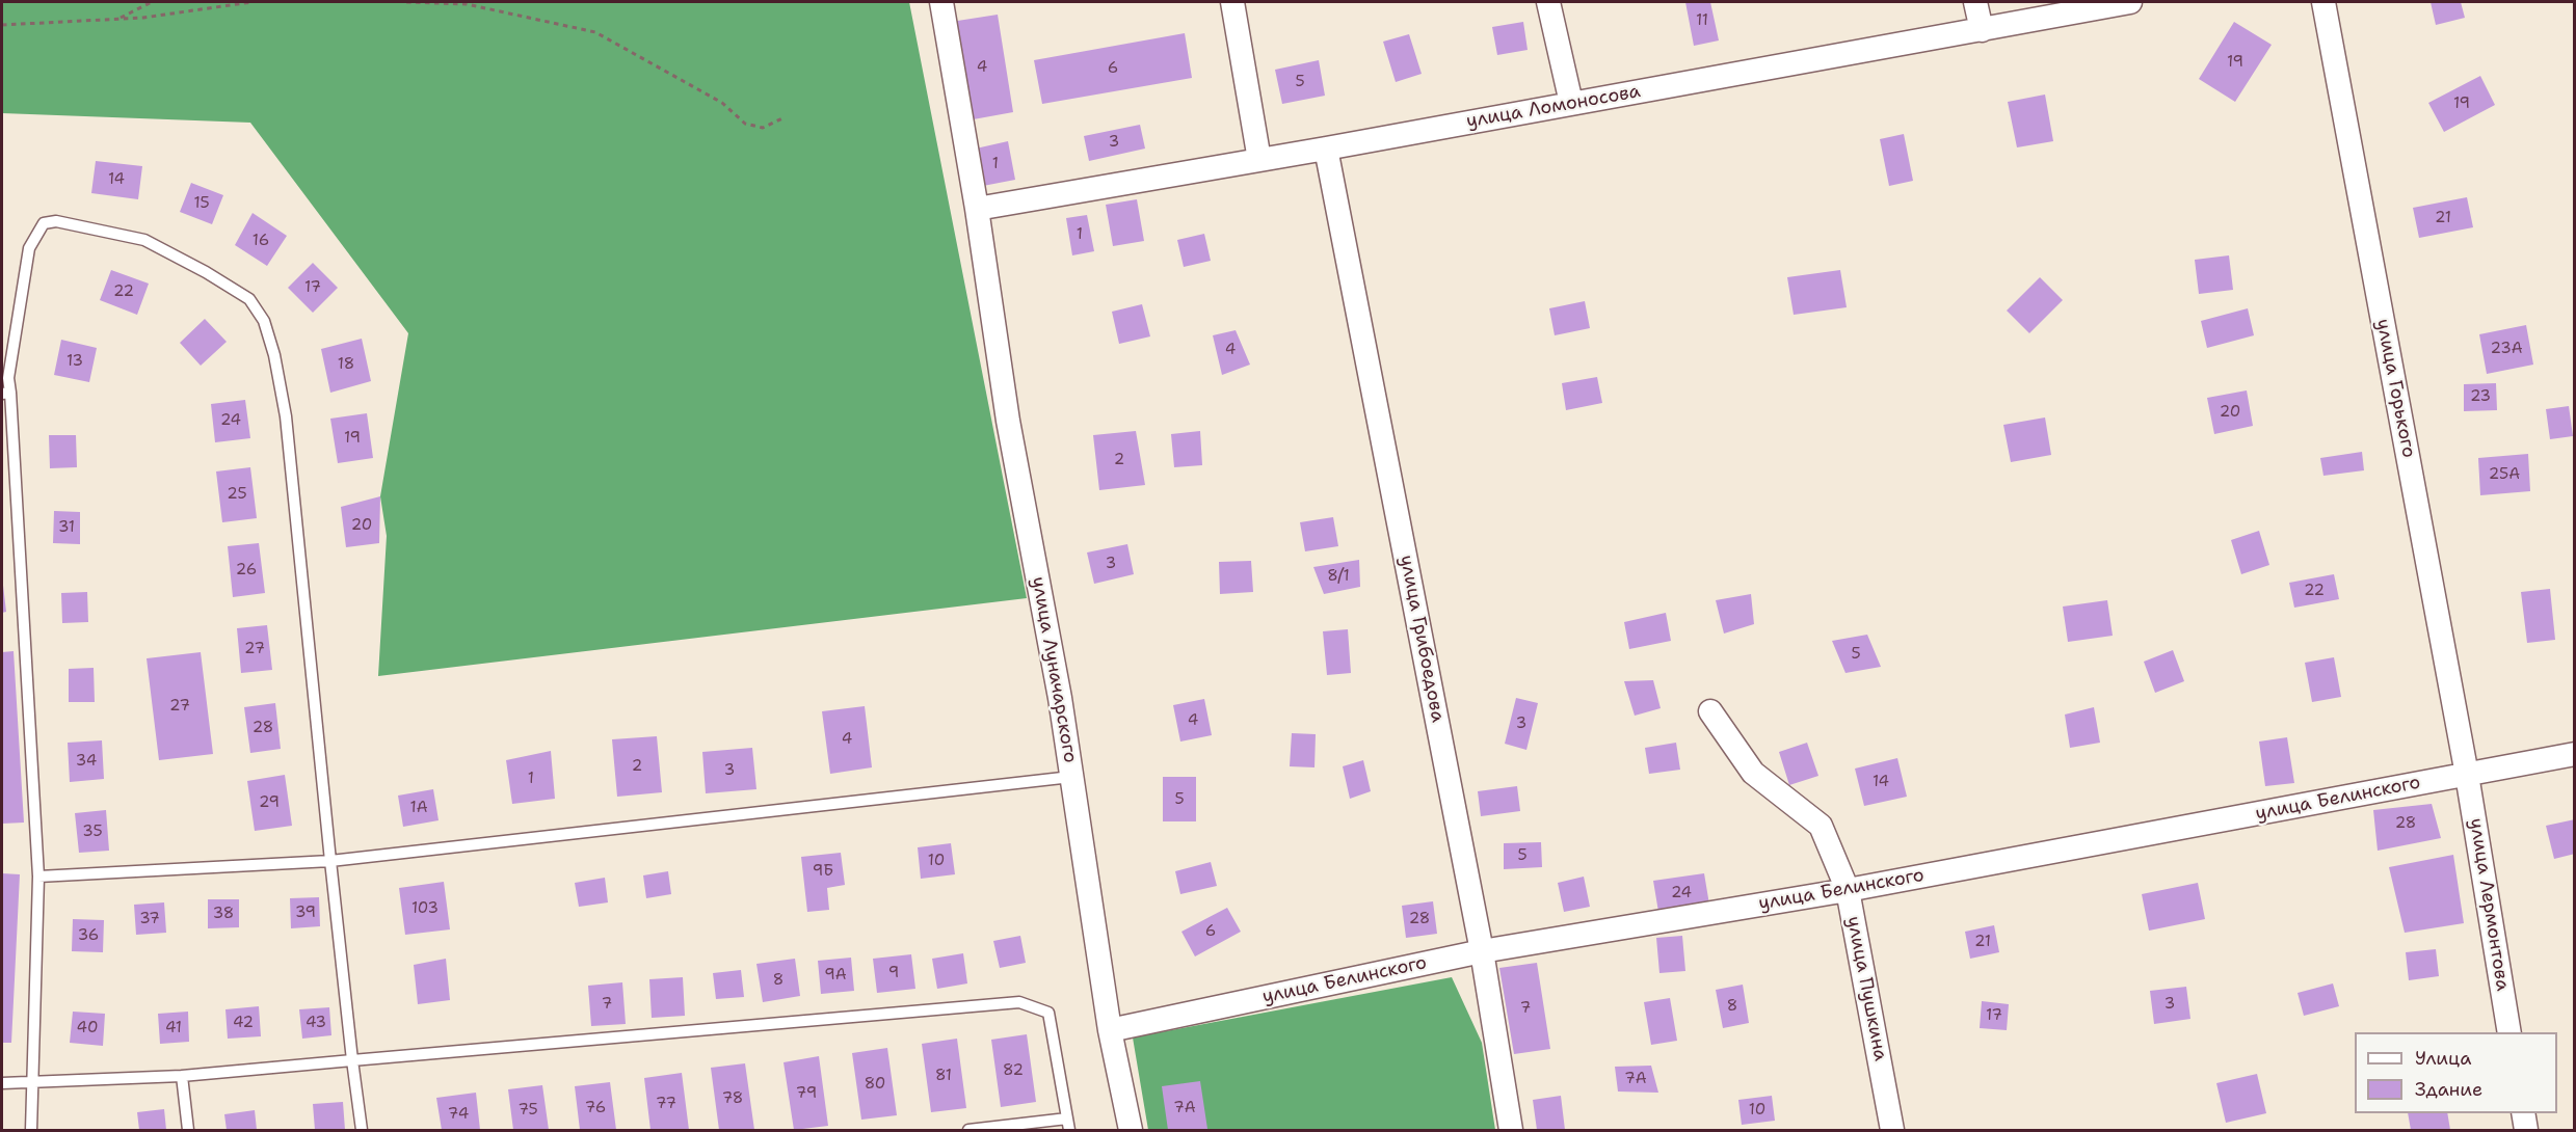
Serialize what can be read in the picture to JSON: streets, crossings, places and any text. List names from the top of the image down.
{
  "streets": {
    "street": [
      "улица Ломоносова",
      "улица Горького",
      "улица Грибоедова",
      "улица Луначарского",
      "улица Белинского",
      "улица Лермонтова",
      "улица Пушкина"
    ]
  },
  "crossings": [
    ["улица Ломоносова", "улица Грибоедова"],
    ["улица Ломоносова", "улица Луначарского"],
    ["улица Горького", "улица Белинского"],
    ["улица Горького", "улица Лермонтова"],
    ["улица Грибоедова", "улица Белинского"],
    ["улица Луначарского", "улица Белинского"],
    ["улица Белинского", "улица Лермонтова"],
    ["улица Белинского", "улица Пушкина"]
  ],
  "house_numbers": [
    "11",
    "19",
    "4",
    "6",
    "5",
    "19",
    "3",
    "1",
    "14",
    "15",
    "21",
    "1",
    "16",
    "17",
    "22",
    "23А",
    "4",
    "13",
    "18",
    "23",
    "20",
    "24",
    "19",
    "2",
    "25А",
    "25",
    "20",
    "31",
    "3",
    "26",
    "8/1",
    "22",
    "27",
    "5",
    "27",
    "4",
    "3",
    "28",
    "4",
    "34",
    "2",
    "3",
    "1",
    "14",
    "5",
    "29",
    "1А",
    "28",
    "35",
    "5",
    "10",
    "9Б",
    "24",
    "103",
    "39",
    "38",
    "37",
    "28",
    "6",
    "36",
    "21",
    "9",
    "9А",
    "8",
    "7",
    "3",
    "8",
    "7",
    "17",
    "42",
    "43",
    "40",
    "41",
    "82",
    "81",
    "7А",
    "80",
    "79",
    "78",
    "77",
    "76",
    "7А",
    "75",
    "10",
    "74"
  ],
  "legend": ["Улица", "Здание"]
}
